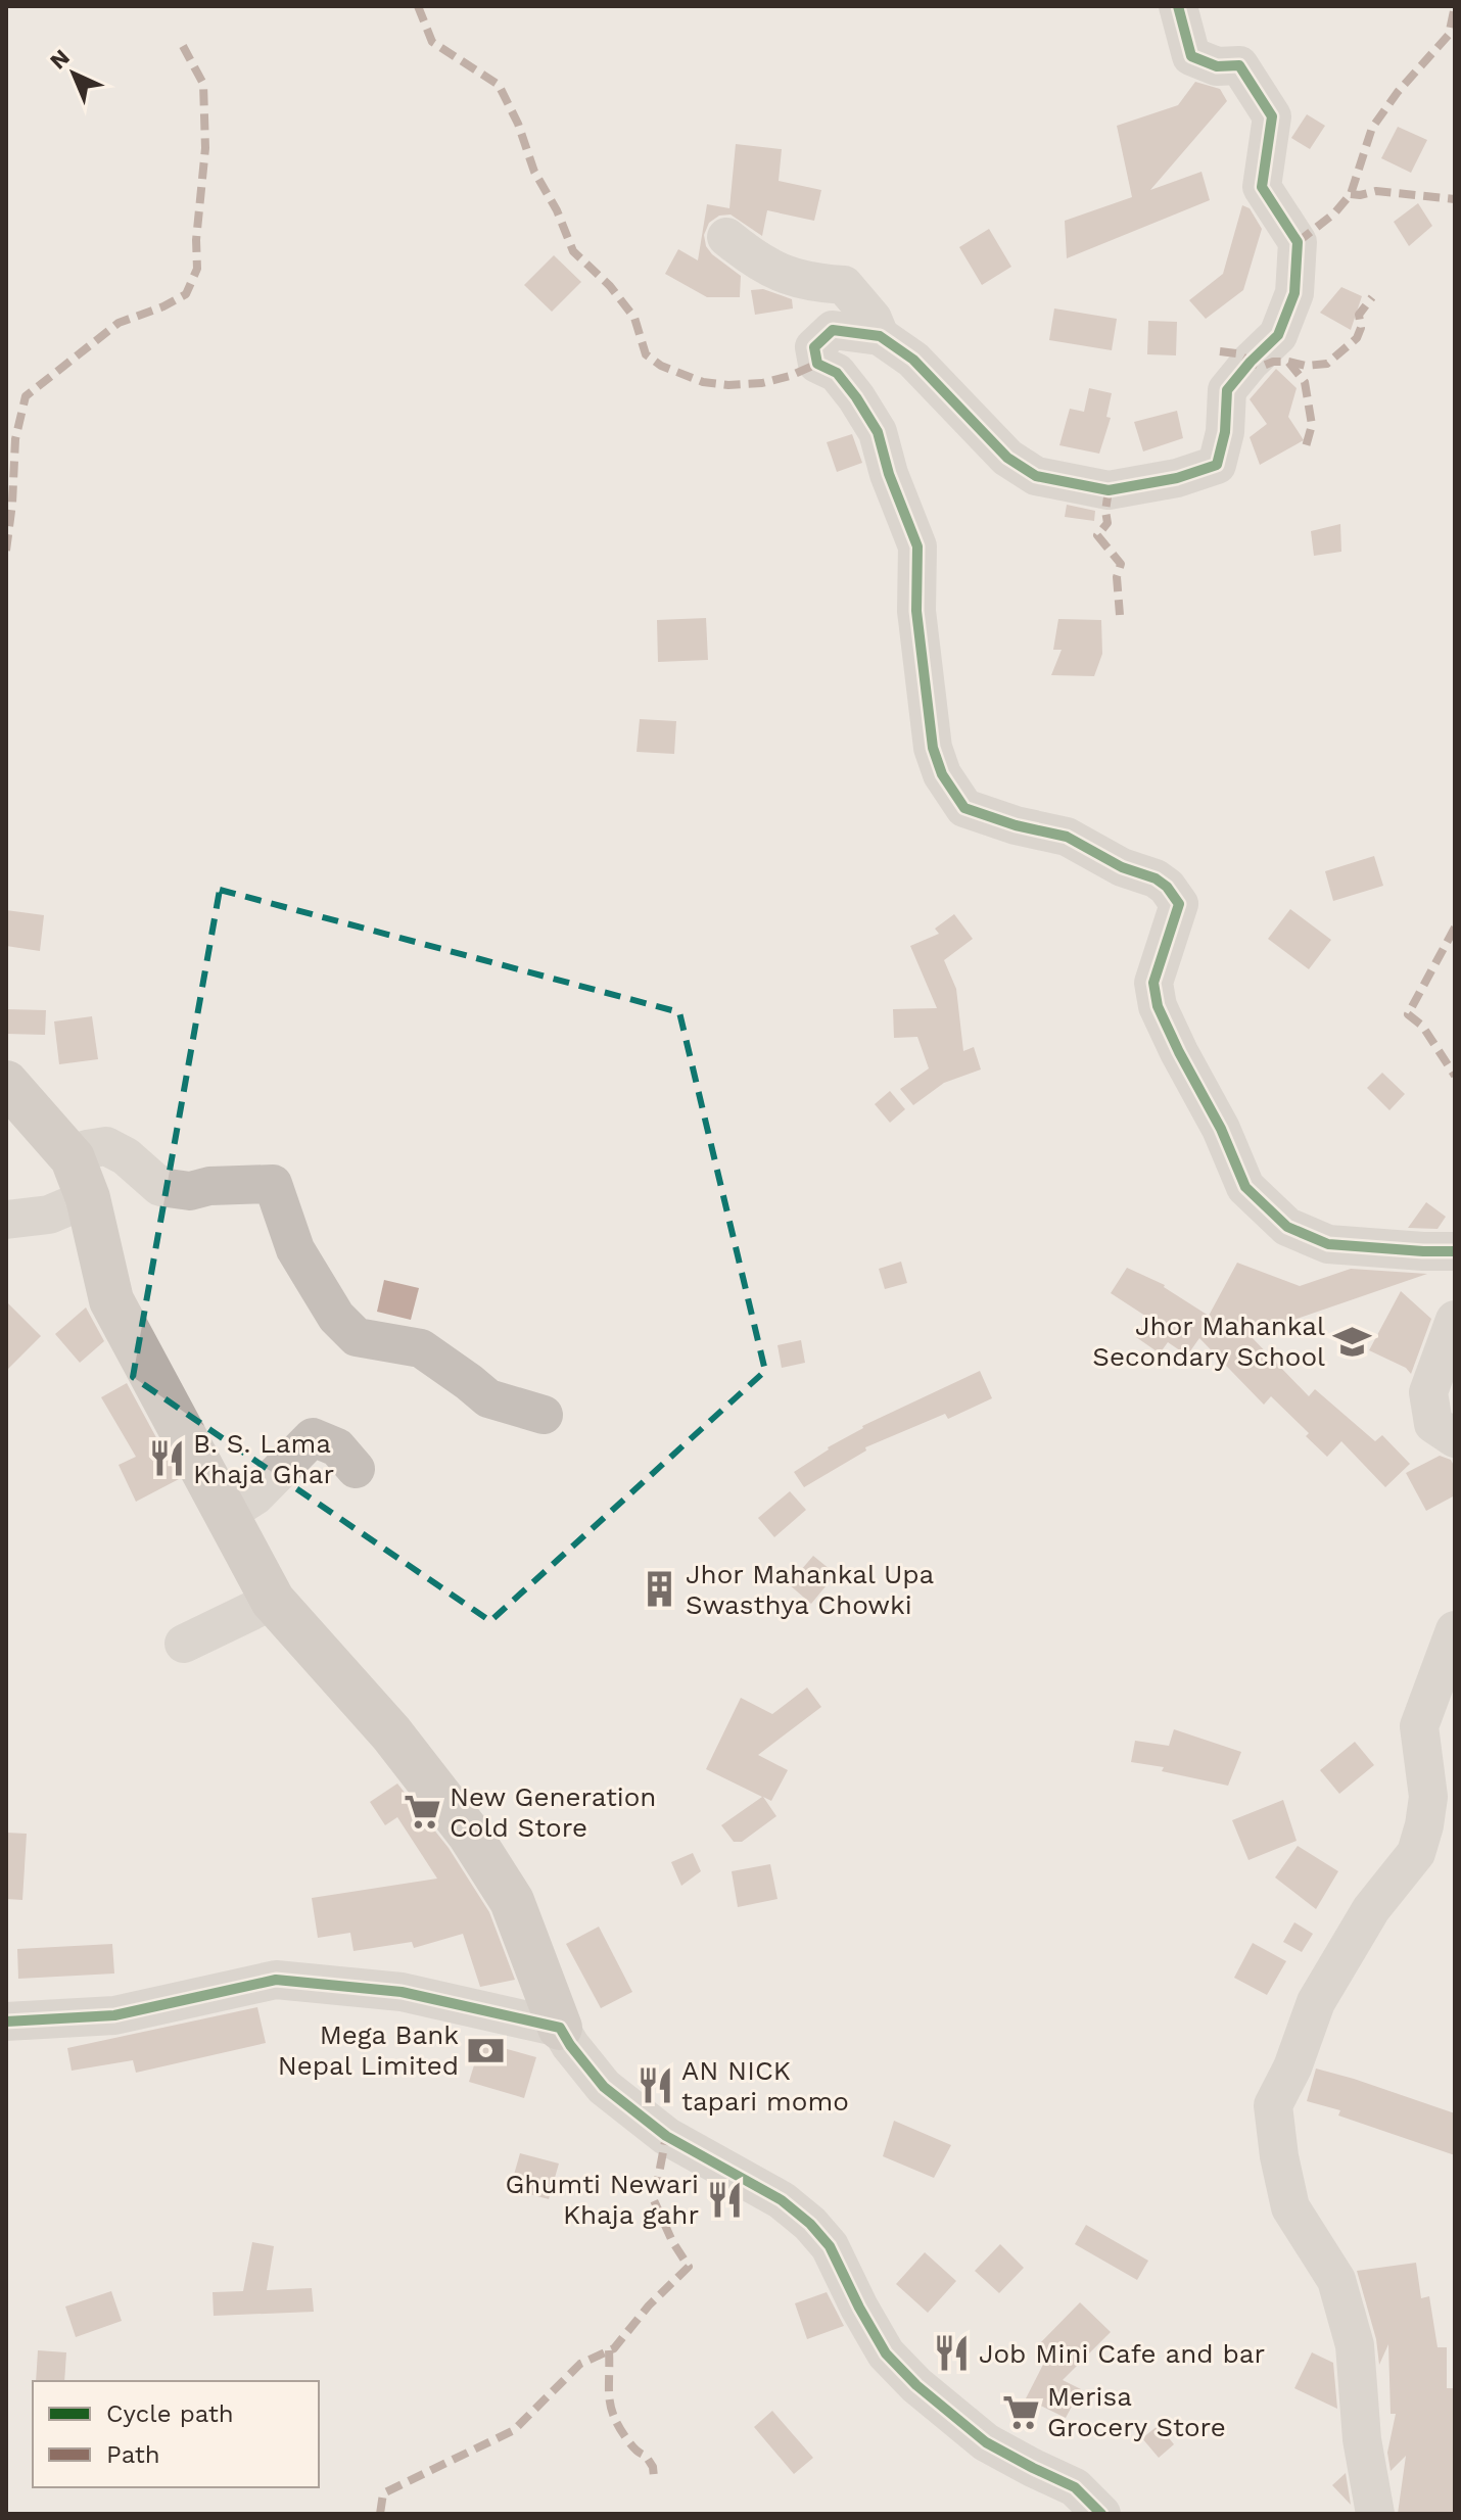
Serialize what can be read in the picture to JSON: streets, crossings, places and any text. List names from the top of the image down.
{
  "places": {
    "school or university": ["Jhor Mahankal Secondary School"],
    "restaurant": [
      "B. S. Lama Khaja Ghar",
      "AN NICK tapari momo",
      "Ghumti Newari Khaja gahr",
      "Job Mini Cafe and bar"
    ],
    "building": ["Jhor Mahankal Upa Swasthya Chowki"],
    "supermarket": ["New Generation Cold Store", "Merisa Grocery Store"],
    "bank": ["Mega Bank Nepal Limited"]
  },
  "legend": ["Cycle path", "Path"],
  "north": "top left"
}
